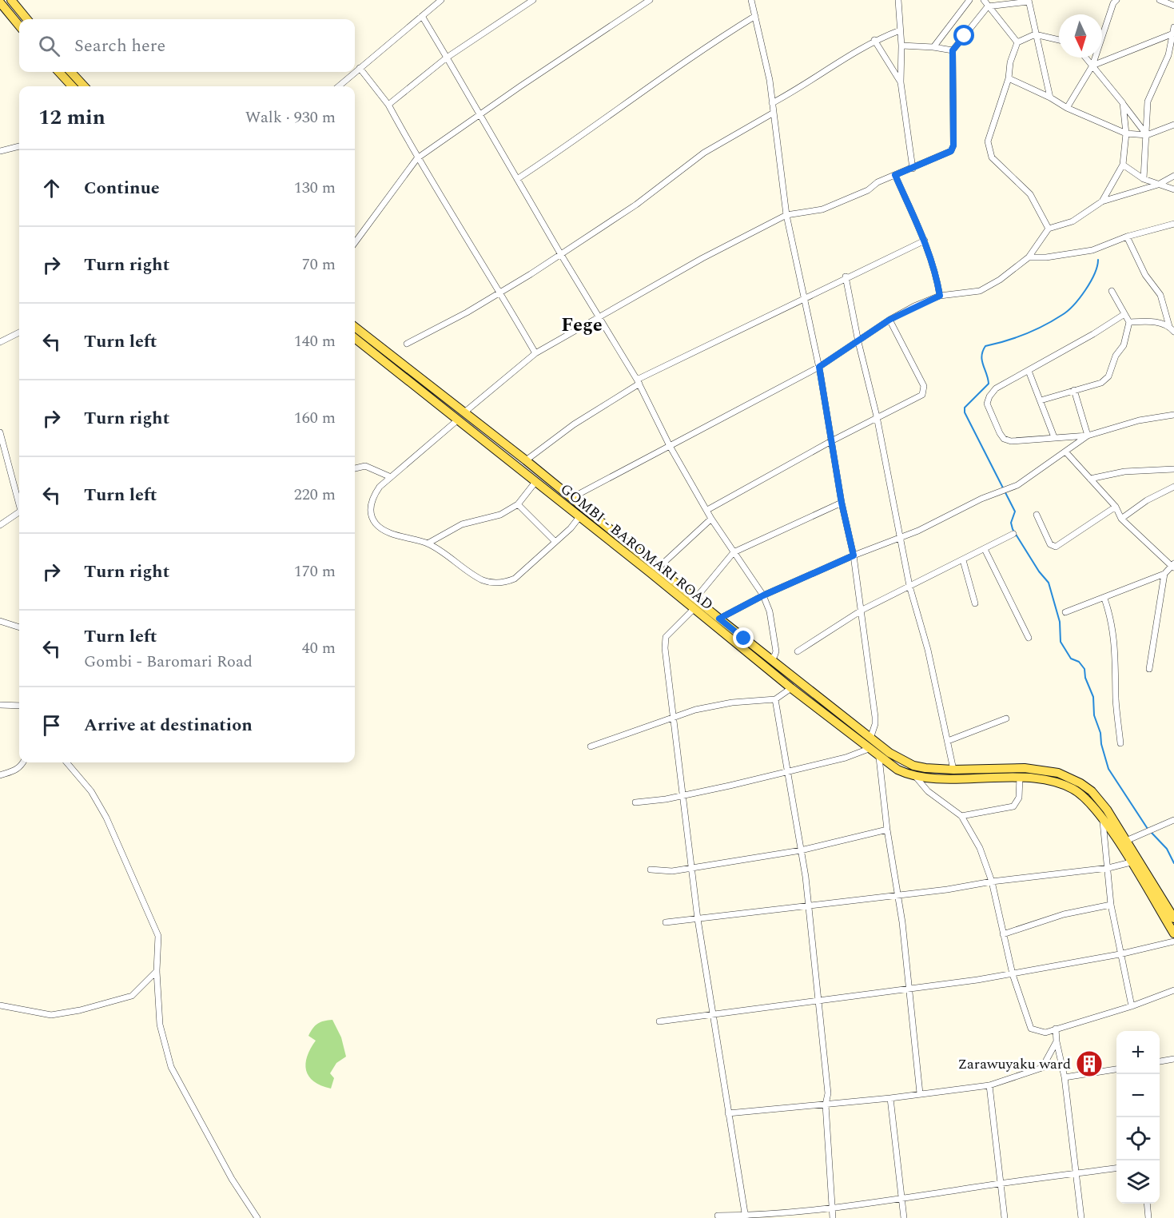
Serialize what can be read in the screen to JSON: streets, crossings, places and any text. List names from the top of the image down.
{
  "streets": {
    "main road": ["GOMBI - BAROMARI ROAD"]
  },
  "districts": ["Fege"],
  "places": {
    "building": ["Zarawuyaku ward"]
  },
  "north": "bottom",
  "page": {
    "search": "Search here",
    "heading": ["12 min", "Walk · 930 m"],
    "list": [
      ["Continue", "130 m"],
      ["Turn right", "70 m"],
      ["Turn left", "140 m"],
      ["Turn right", "160 m"],
      ["Turn left", "220 m"],
      ["Turn right", "170 m"],
      ["Turn left", "Gombi - Baromari Road", "40 m"],
      "Arrive at destination"
    ],
    "map_buttons": ["+", "−"]
  }
}
